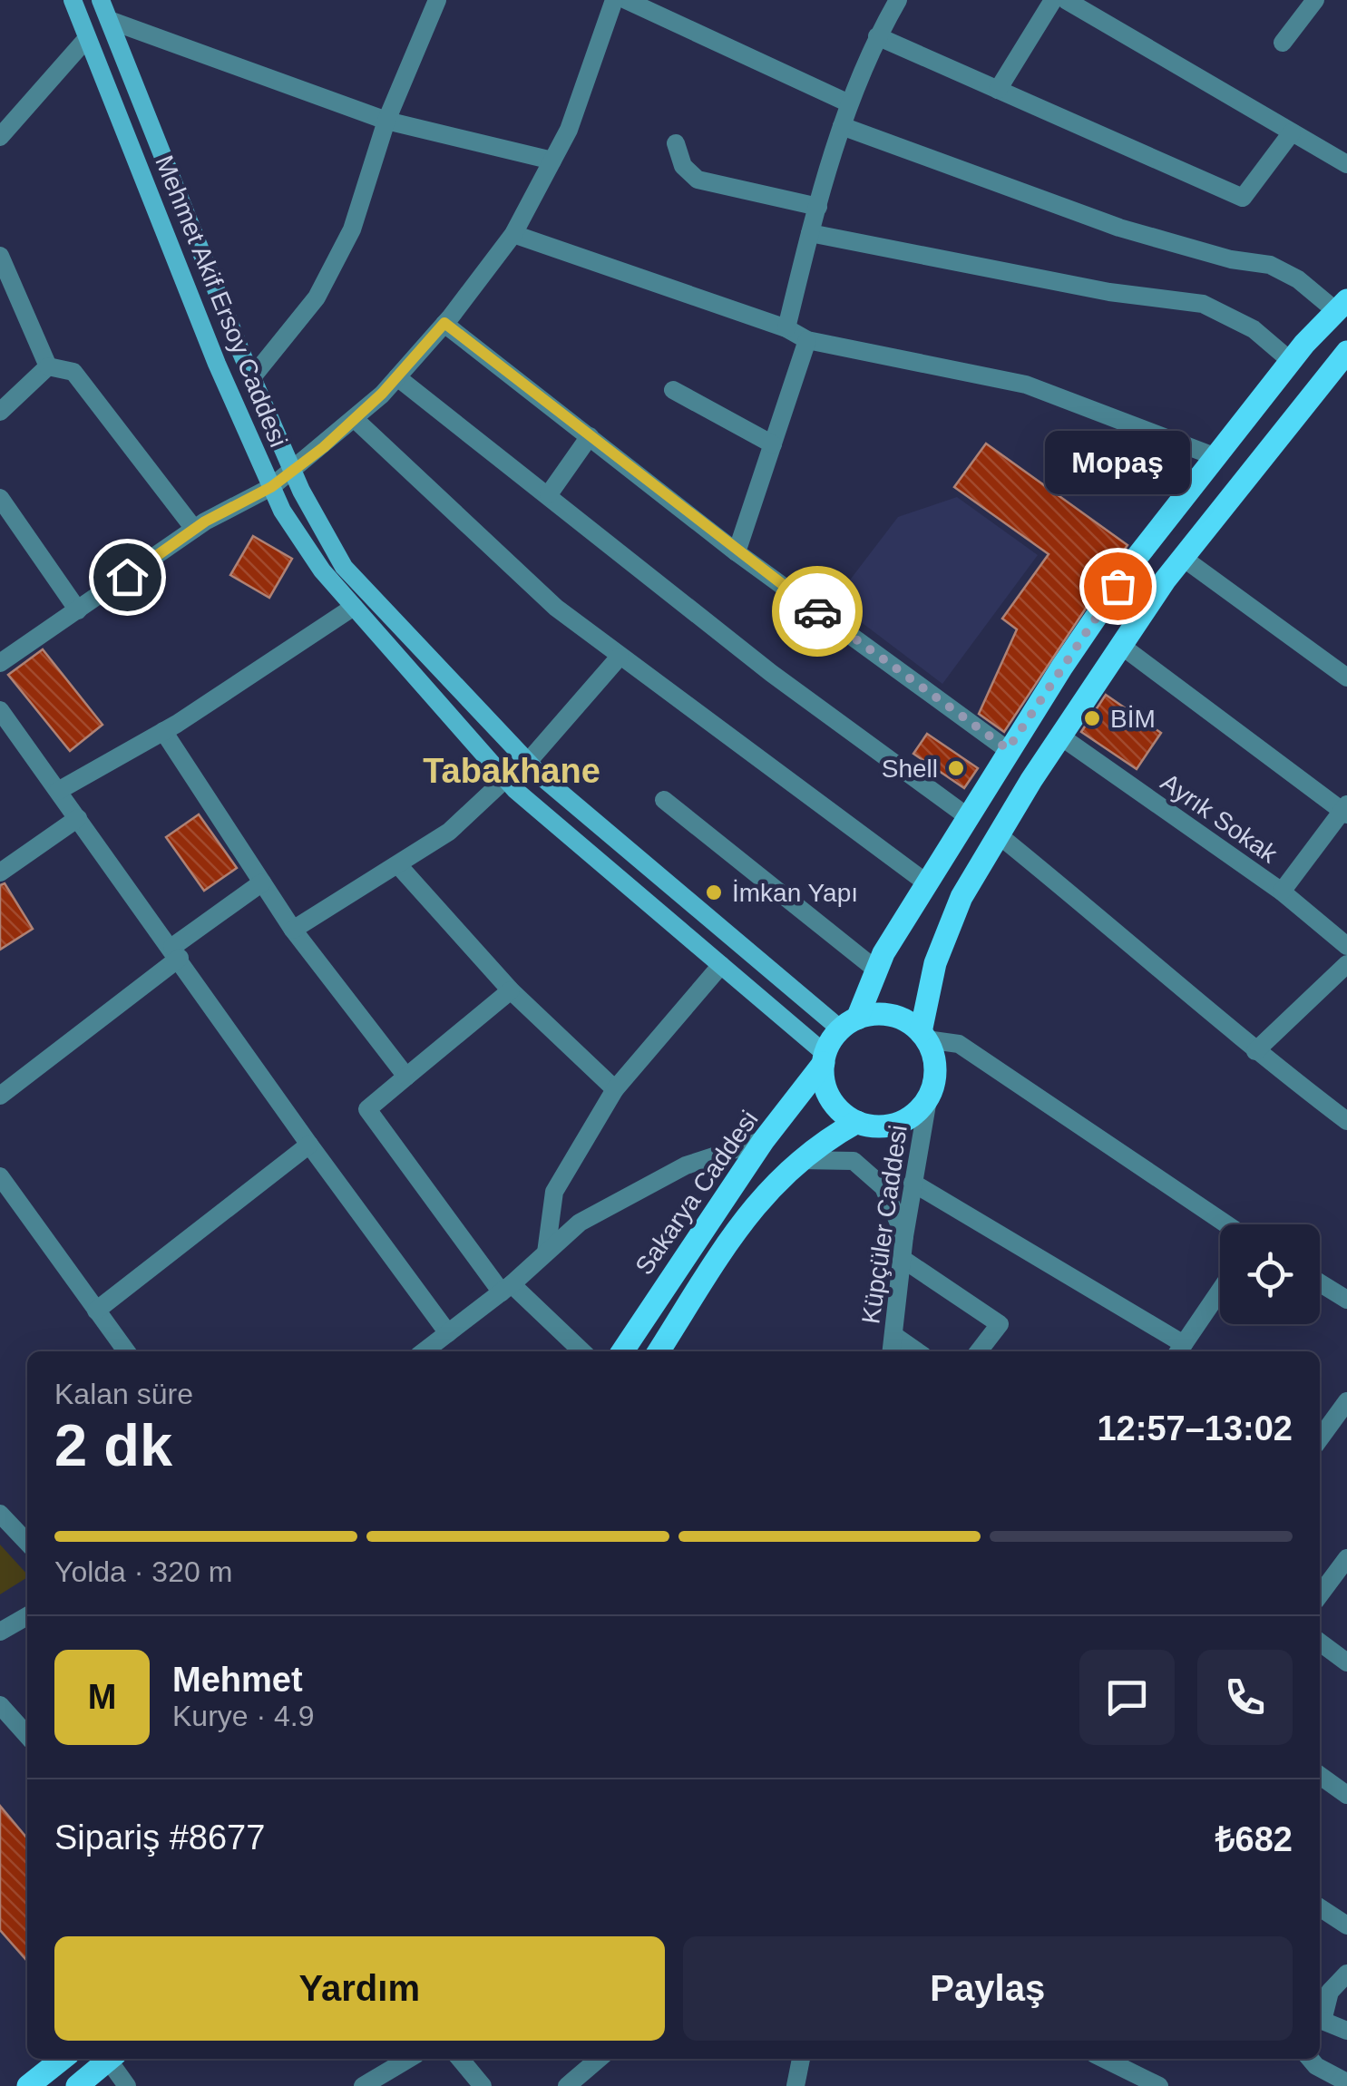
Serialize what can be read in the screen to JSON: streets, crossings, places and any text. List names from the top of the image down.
{
  "streets": {
    "main road": ["Mehmet Akif Ersoy Caddesi", "Sakarya Caddesi"],
    "street": ["Ayrık Sokak", "Küpçüler Caddesi"]
  },
  "crossings": [
    ["Mehmet Akif Ersoy Caddesi", "Sakarya Caddesi"],
    ["Mehmet Akif Ersoy Caddesi", "Küpçüler Caddesi"],
    ["Sakarya Caddesi", "Küpçüler Caddesi"]
  ],
  "districts": ["Tabakhane"],
  "places": [
    "Mopaş",
    "BİM",
    "Shell",
    "İmkan Yapı"
  ],
  "page": {
    "bubble": "Mopaş",
    "heading": ["2 dk", "Kalan süre", "12:57–13:02"],
    "panel": [
      "Mehmet",
      "Kurye · 4.9",
      "Sipariş #8677",
      "₺682"
    ],
    "bar": "Yolda · 320 m",
    "round": "M",
    "buttons": ["Yardım", "Paylaş"]
  }
}
